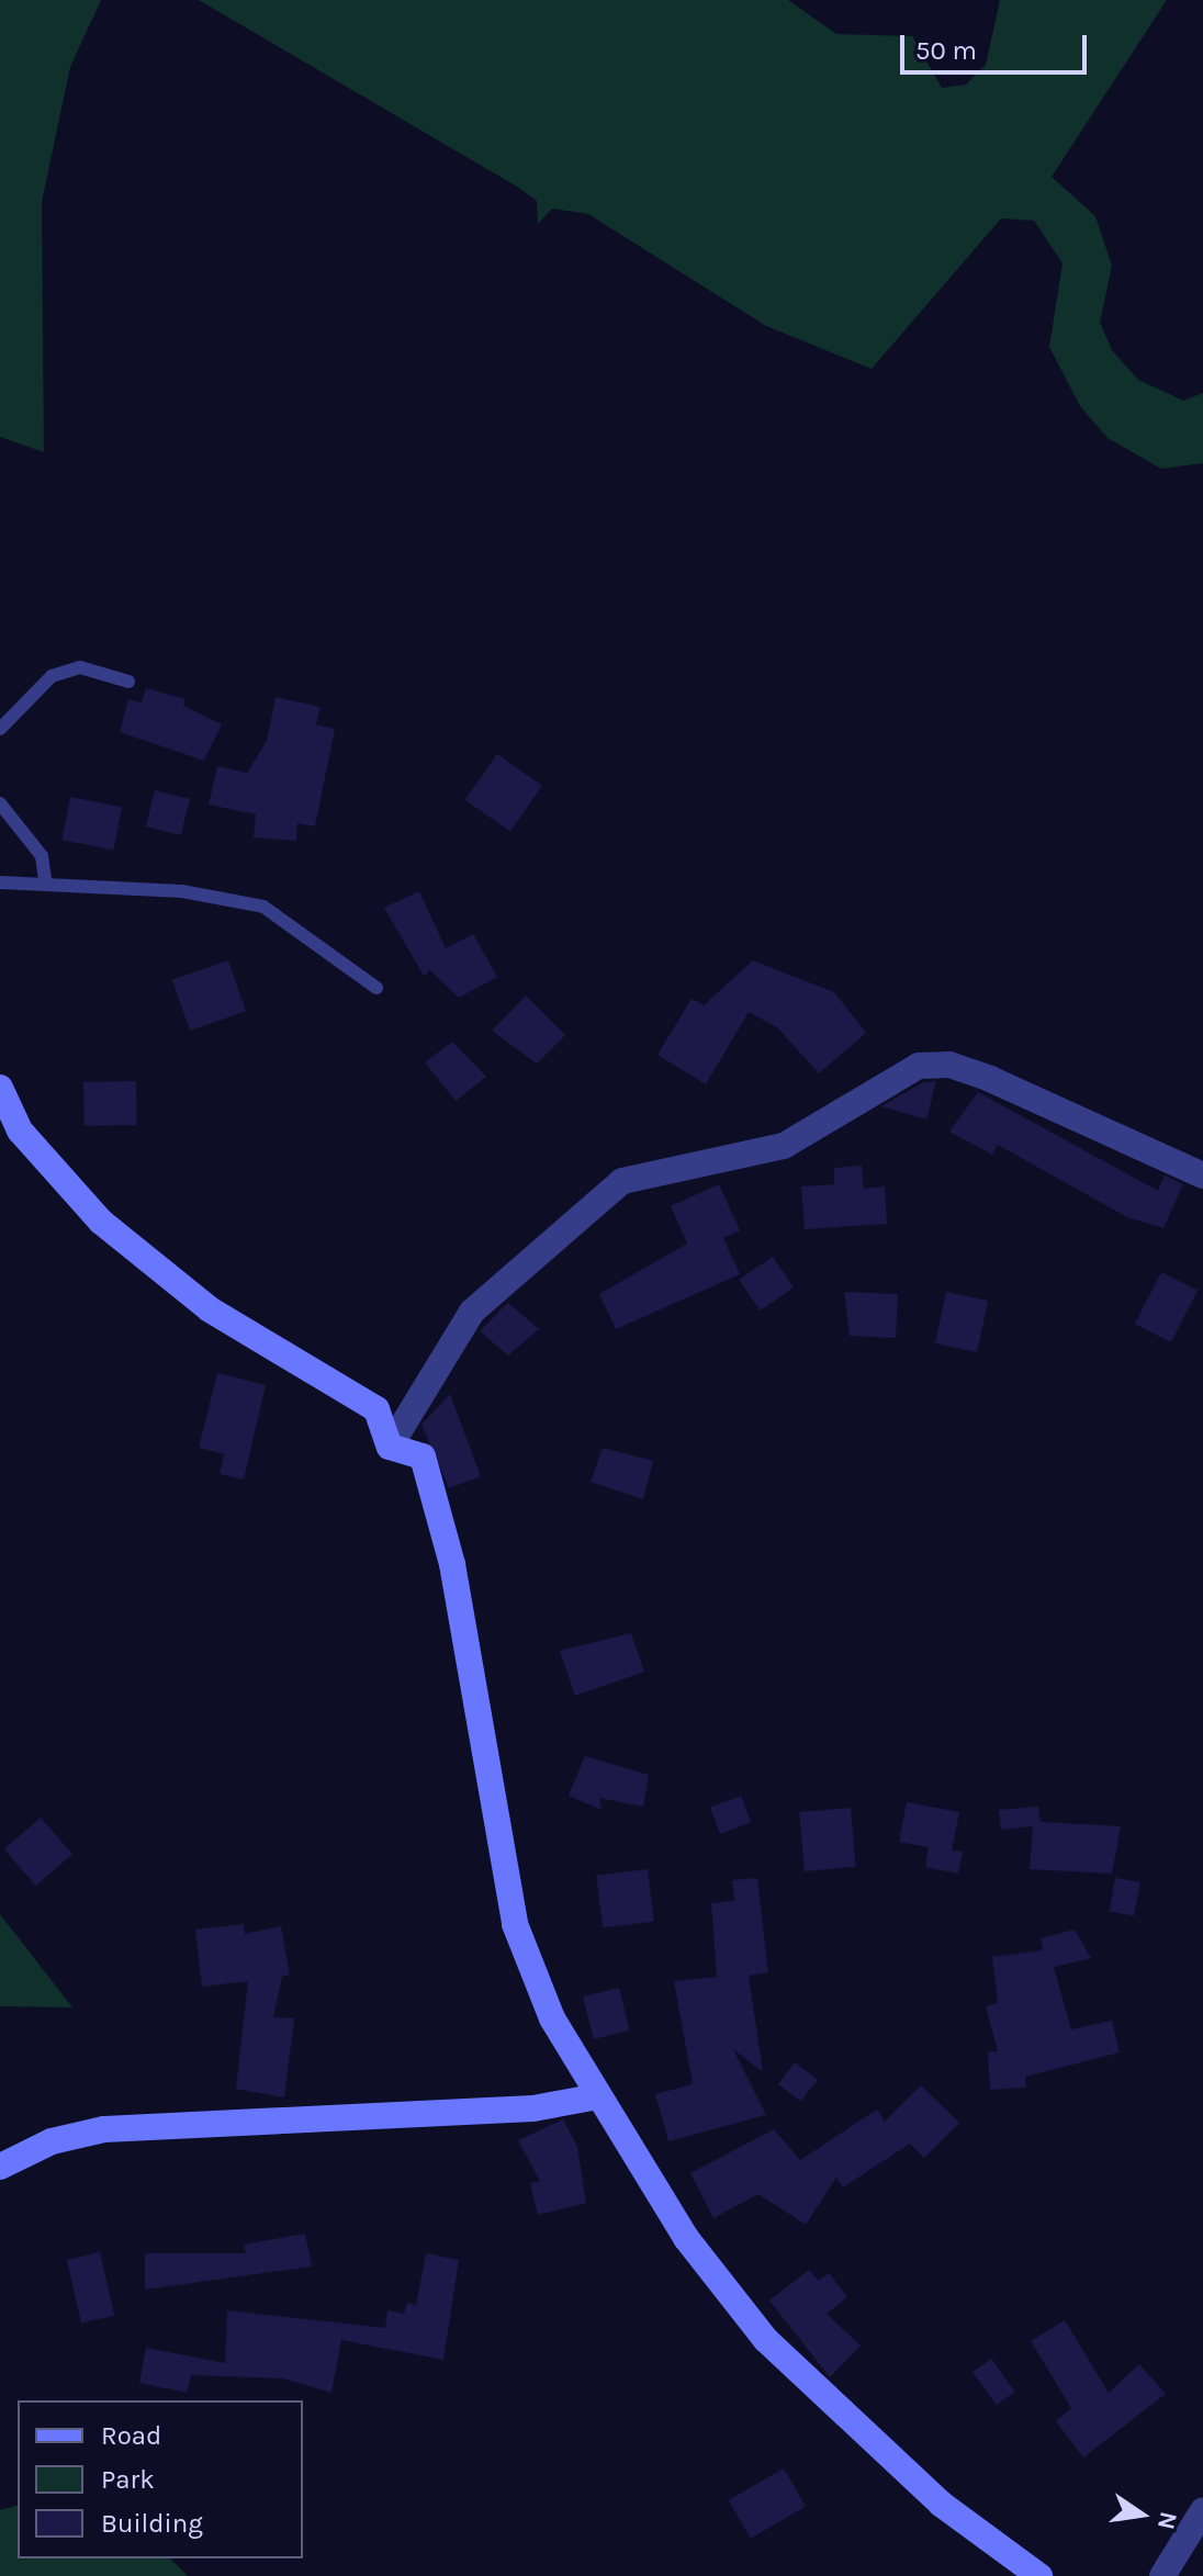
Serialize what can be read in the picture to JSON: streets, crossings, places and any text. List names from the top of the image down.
{
  "legend": ["Road", "Park", "Building"],
  "scale_bar": "50 m",
  "north": "right"
}
